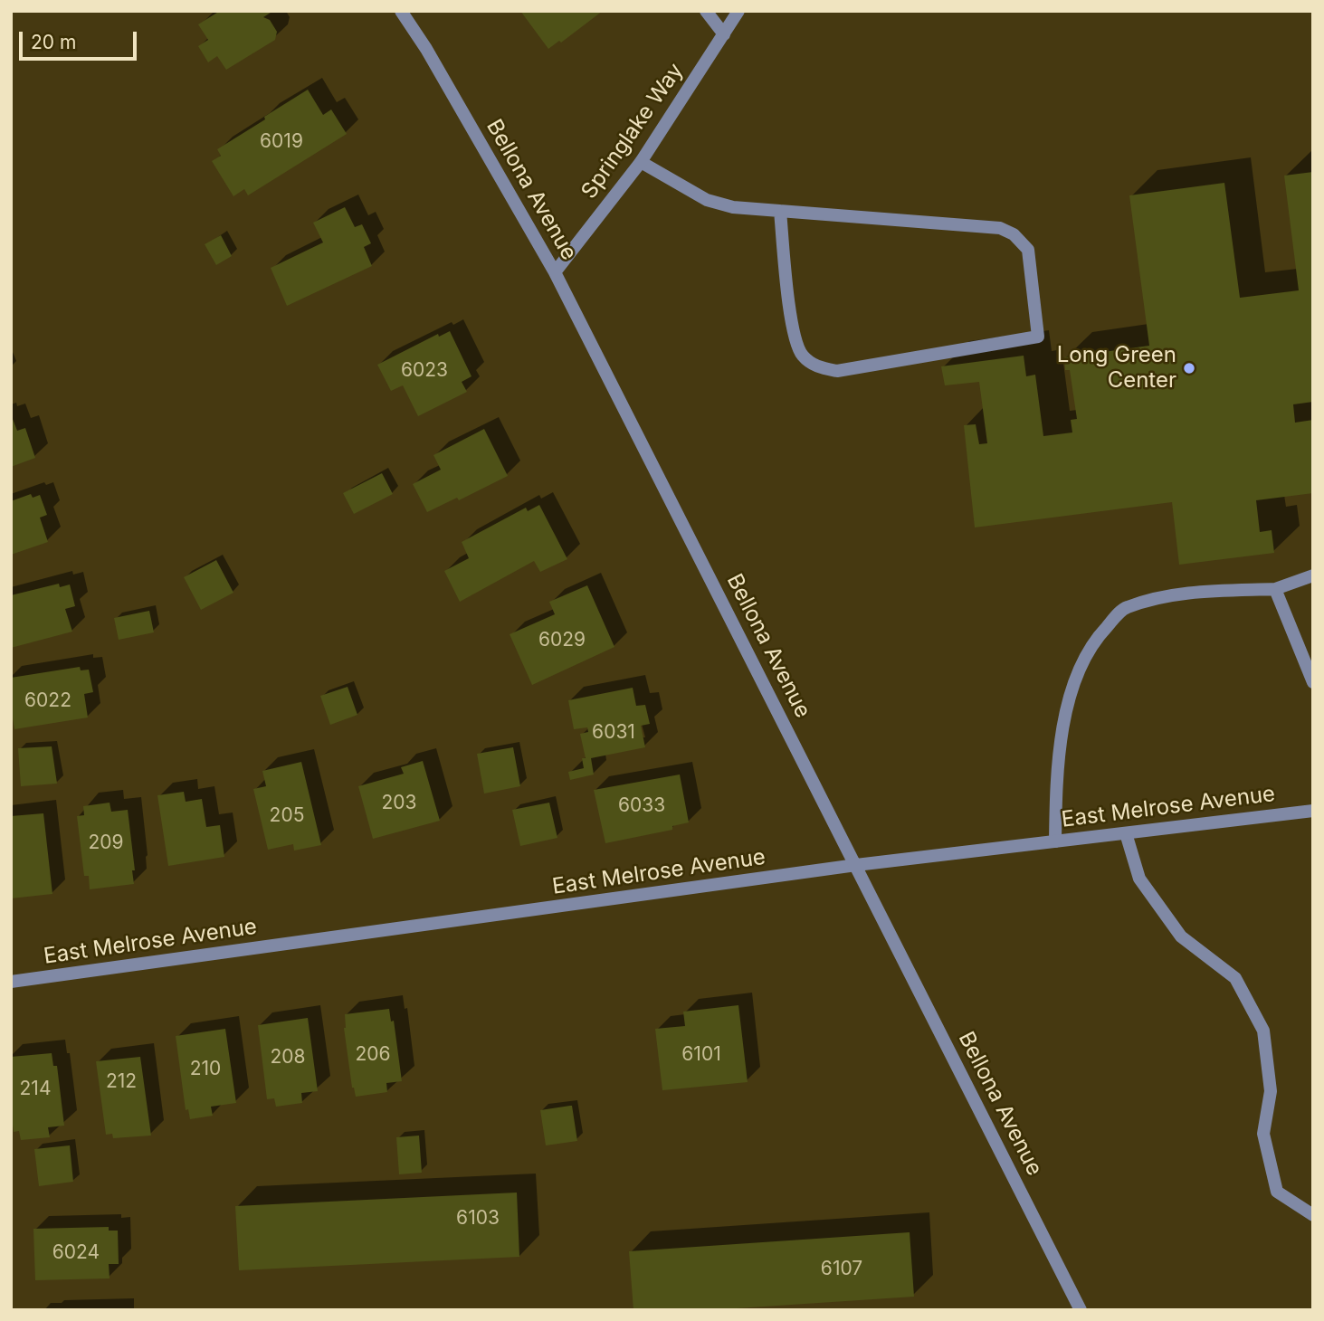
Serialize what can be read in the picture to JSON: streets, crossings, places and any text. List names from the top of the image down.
{
  "streets": {
    "street": ["Springlake Way", "Bellona Avenue", "East Melrose Avenue"]
  },
  "crossings": [
    ["Springlake Way", "Bellona Avenue"],
    ["Bellona Avenue", "East Melrose Avenue"]
  ],
  "places": ["Long Green Center"],
  "house_numbers": [
    "6019",
    "6023",
    "6029",
    "6022",
    "6031",
    "203",
    "6033",
    "205",
    "209",
    "206",
    "6101",
    "208",
    "210",
    "212",
    "214",
    "6103",
    "6024",
    "6107"
  ],
  "scale_bar": "20 m"
}
